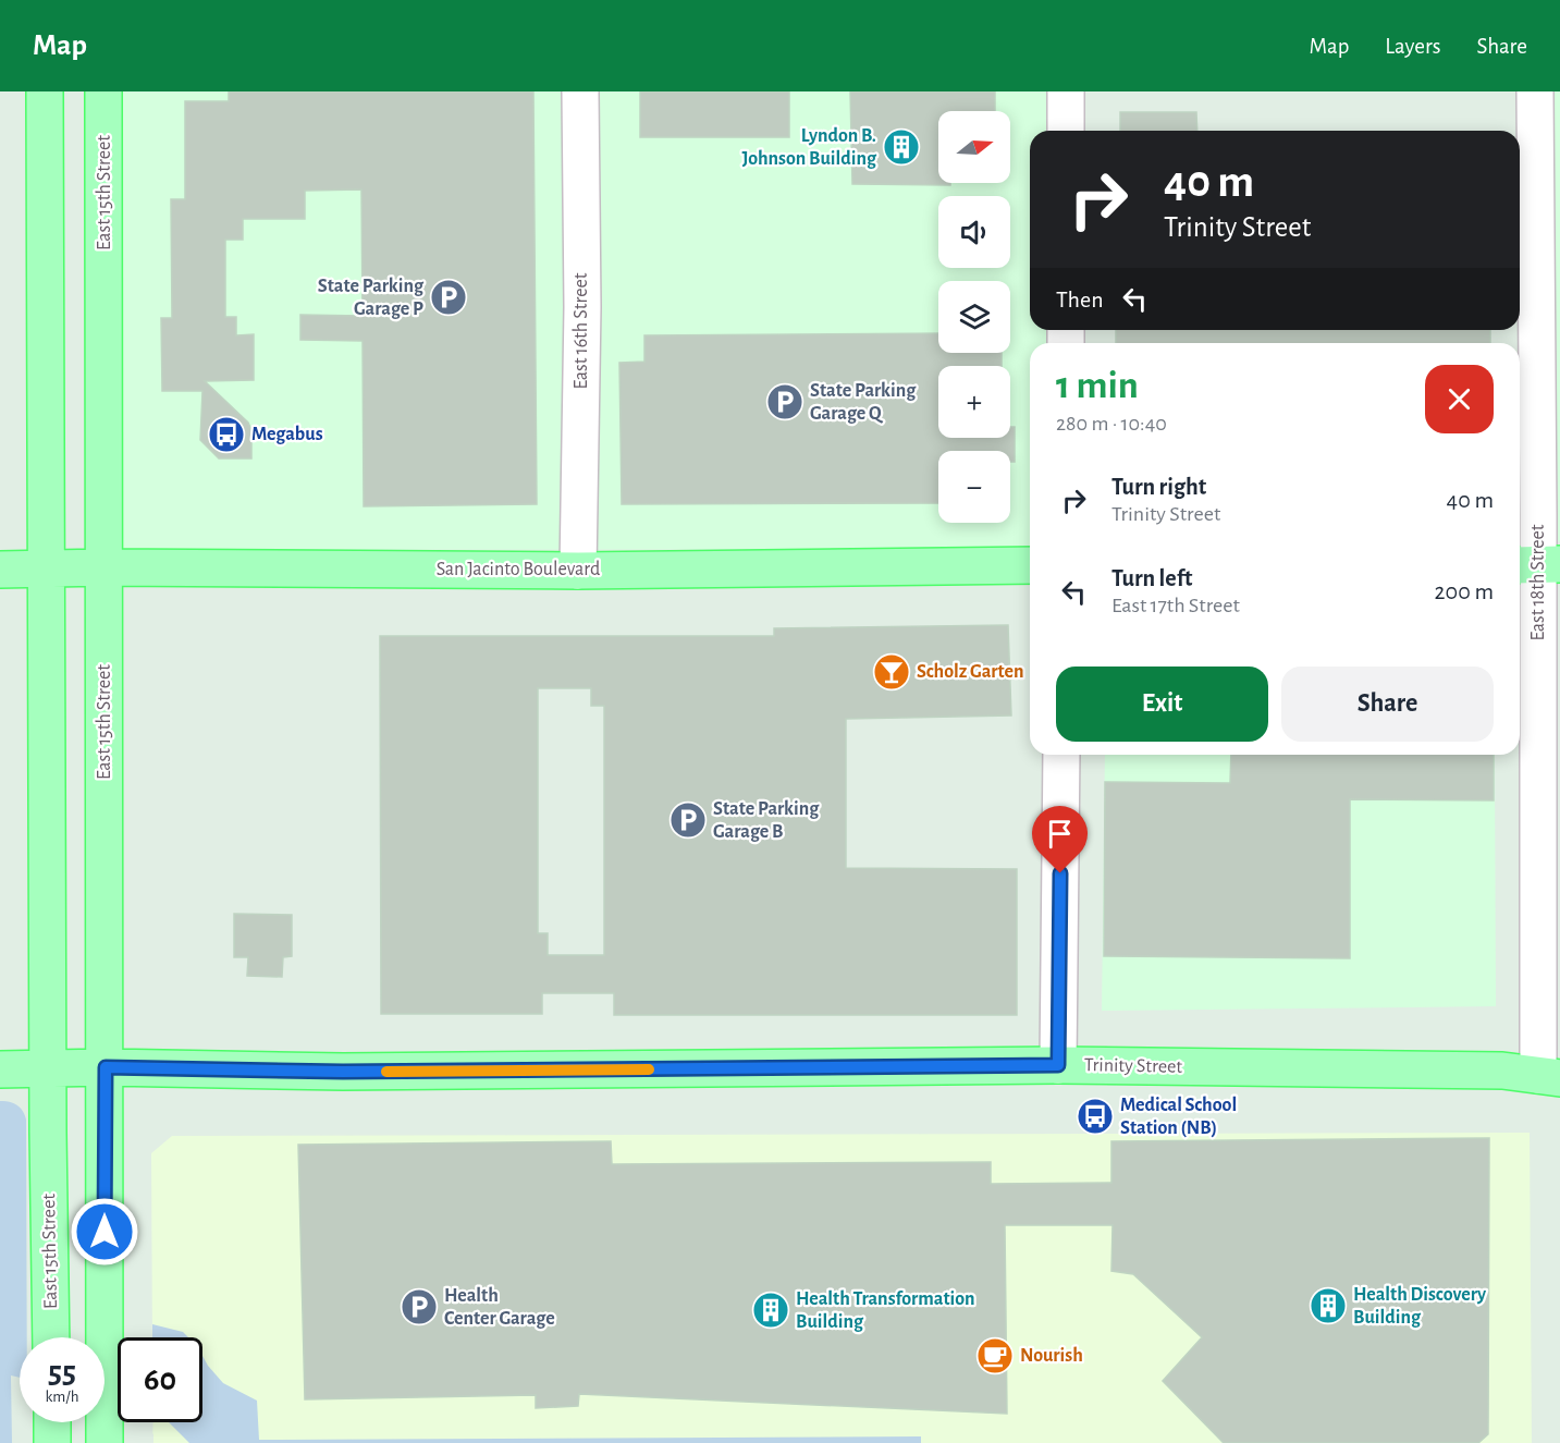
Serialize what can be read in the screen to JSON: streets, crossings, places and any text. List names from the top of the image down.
{
  "streets": {
    "main road": ["East 15th Street", "San Jacinto Boulevard", "Trinity Street"],
    "street": ["East 16th Street", "East 18th Street"]
  },
  "crossings": [
    ["East 15th Street", "San Jacinto Boulevard"],
    ["East 15th Street", "Trinity Street"],
    ["East 16th Street", "San Jacinto Boulevard"],
    ["East 18th Street", "Trinity Street"]
  ],
  "places": {
    "building": ["Lyndon B. Johnson Building", "Health Discovery Building", "Health Transformation Building"],
    "parking": [
      "State Parking Garage P",
      "State Parking Garage Q",
      "State Parking Garage B",
      "Health Center Garage"
    ],
    "bus stop": ["Megabus", "Medical School Station (NB)"],
    "bar": ["Scholz Garten"],
    "cafe": ["Nourish"]
  },
  "north": "right",
  "page": {
    "header": "Map",
    "nav": ["Map", "Layers", "Share"],
    "map_buttons": ["+", "−"],
    "turn": ["40 m", "Trinity Street"],
    "then": "Then",
    "heading": ["1 min", "280 m · 10:40"],
    "list": [
      {
        "name": "Turn right",
        "note": "Trinity Street",
        "value": "40 m"
      },
      {
        "name": "Turn left",
        "note": "East 17th Street",
        "value": "200 m"
      }
    ],
    "buttons": ["Exit", "Share"],
    "speed": "55 km/h",
    "limit": "60"
  }
}
